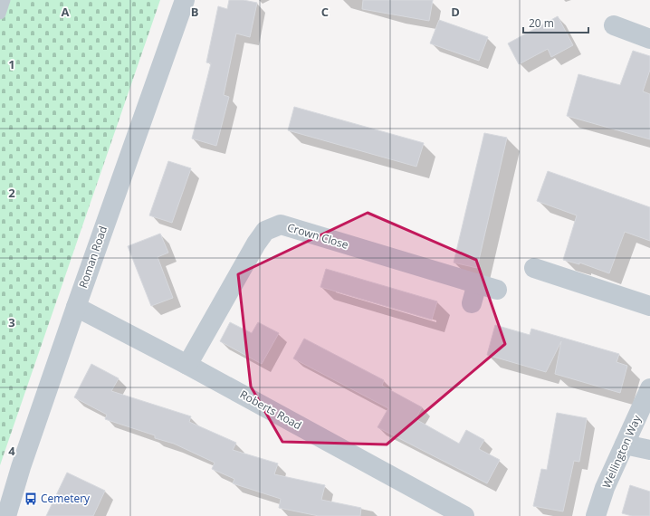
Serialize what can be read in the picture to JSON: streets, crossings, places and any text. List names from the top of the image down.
{
  "streets": {
    "street": [
      "Crown Close",
      "Roman Road",
      "Roberts Road",
      "Wellington Way"
    ]
  },
  "crossings": [
    ["Crown Close", "Roberts Road"],
    ["Roman Road", "Roberts Road"]
  ],
  "places": {
    "bus stop": ["Cemetery"]
  },
  "scale_bar": "20 m",
  "grid": {
    "columns": [
      "A",
      "B",
      "C",
      "D"
    ],
    "rows": [
      "1",
      "2",
      "3",
      "4"
    ]
  }
}
